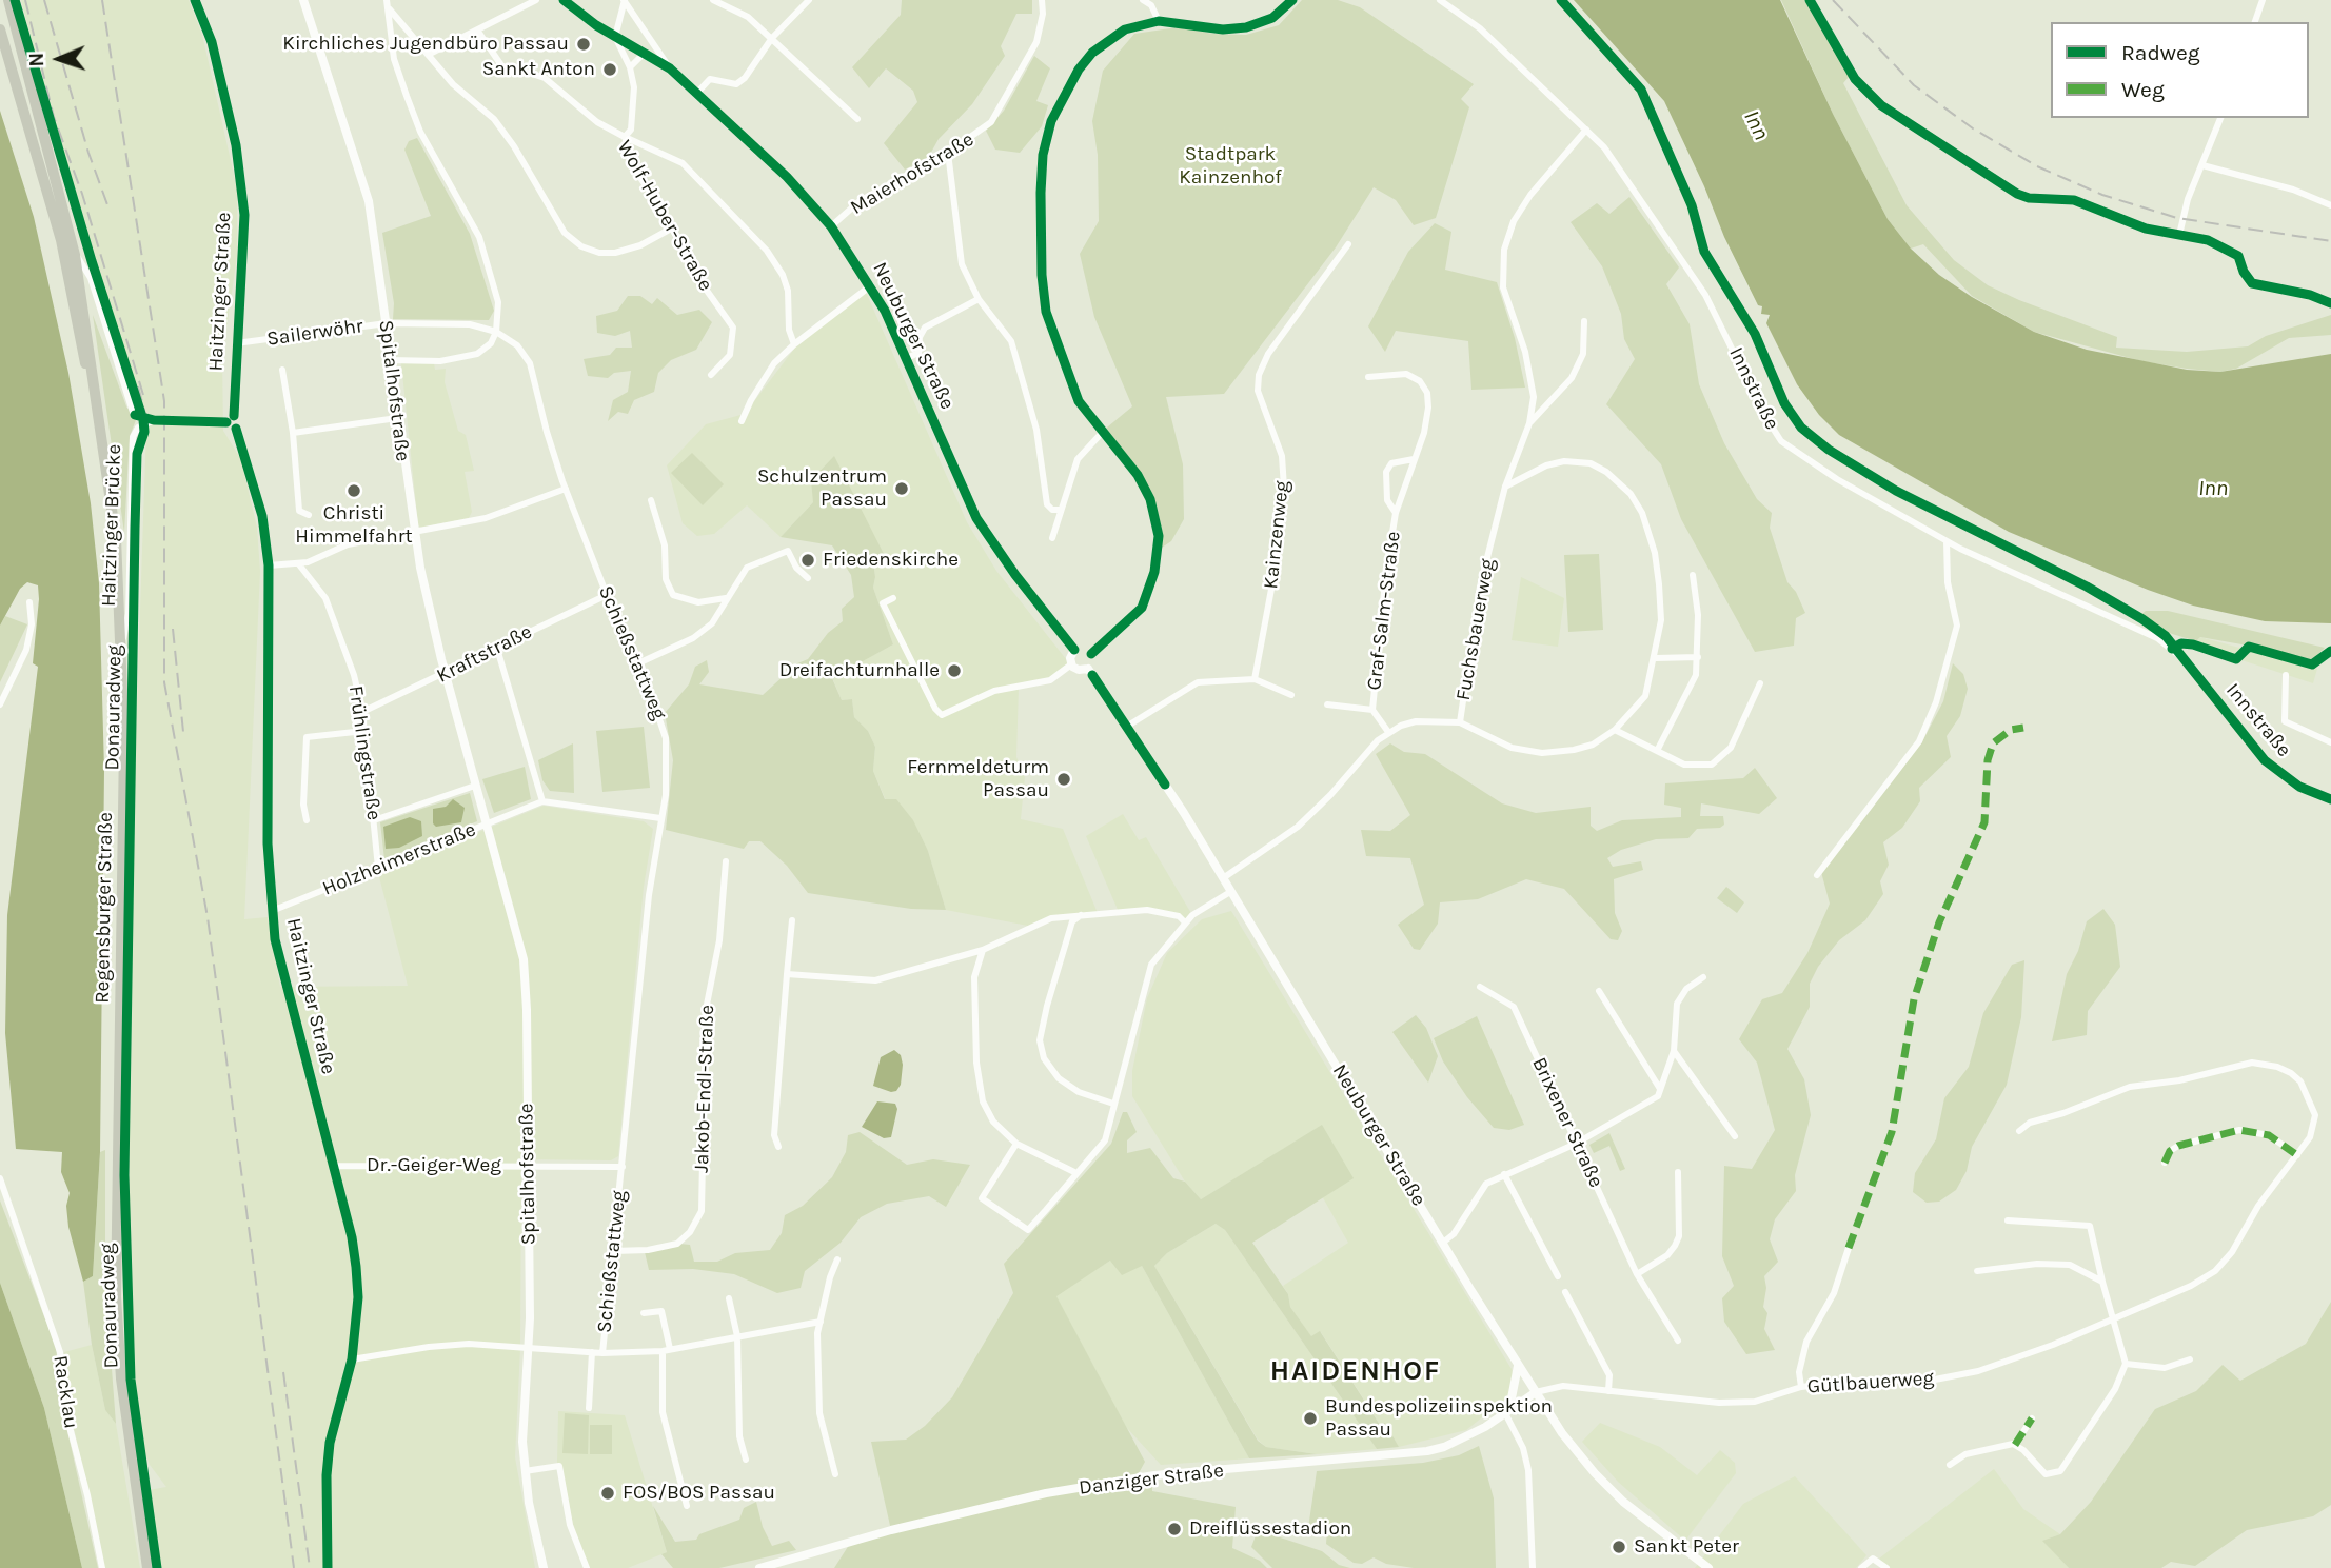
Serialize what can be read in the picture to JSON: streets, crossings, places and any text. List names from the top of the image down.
{
  "streets": {
    "main road": ["Regensburger Straße"],
    "street": [
      "Maierhofstraße",
      "Wolf-Huber-Straße",
      "Haitzinger Straße",
      "Sailerwöhr",
      "Neuburger Straße",
      "Innstraße",
      "Spitalhofstraße",
      "Haitzinger Brücke",
      "Kainzenweg",
      "Graf-Salm-Straße",
      "Fuchsbauerweg",
      "Schießstattweg",
      "Kraftstraße",
      "Frühlingstraße",
      "Holzheimerstraße",
      "Jakob-Endl-Straße",
      "Brixener Straße",
      "Dr.-Geiger-Weg",
      "Gütlbauerweg",
      "Racklau",
      "Danziger Straße"
    ],
    "cycle path": ["Donauradweg"]
  },
  "crossings": [
    ["Maierhofstraße", "Neuburger Straße"],
    ["Haitzinger Straße", "Sailerwöhr"],
    ["Haitzinger Straße", "Holzheimerstraße"],
    ["Haitzinger Straße", "Dr.-Geiger-Weg"],
    ["Sailerwöhr", "Spitalhofstraße"],
    ["Sailerwöhr", "Schießstattweg"],
    ["Neuburger Straße", "Fuchsbauerweg"],
    ["Neuburger Straße", "Gütlbauerweg"],
    ["Neuburger Straße", "Danziger Straße"],
    ["Innstraße", "Fuchsbauerweg"],
    ["Spitalhofstraße", "Kraftstraße"],
    ["Spitalhofstraße", "Holzheimerstraße"],
    ["Spitalhofstraße", "Dr.-Geiger-Weg"],
    ["Haitzinger Brücke", "Regensburger Straße"],
    ["Graf-Salm-Straße", "Fuchsbauerweg"],
    ["Schießstattweg", "Kraftstraße"],
    ["Schießstattweg", "Jakob-Endl-Straße"],
    ["Schießstattweg", "Dr.-Geiger-Weg"],
    ["Kraftstraße", "Frühlingstraße"],
    ["Frühlingstraße", "Holzheimerstraße"],
    ["Gütlbauerweg", "Danziger Straße"]
  ],
  "districts": ["HAIDENHOF"],
  "water": ["Inn"],
  "parks": ["Stadtpark Kainzenhof"],
  "places": [
    "Kirchliches Jugendbüro Passau",
    "Sankt Anton",
    "Schulzentrum Passau",
    "Christi Himmelfahrt",
    "Friedenskirche",
    "Dreifachturnhalle",
    "Fernmeldeturm Passau",
    "Bundespolizeiinspektion Passau",
    "FOS/BOS Passau",
    "Dreiflüssestadion",
    "Sankt Peter"
  ],
  "legend": ["Radweg", "Weg"],
  "north": "left"
}
